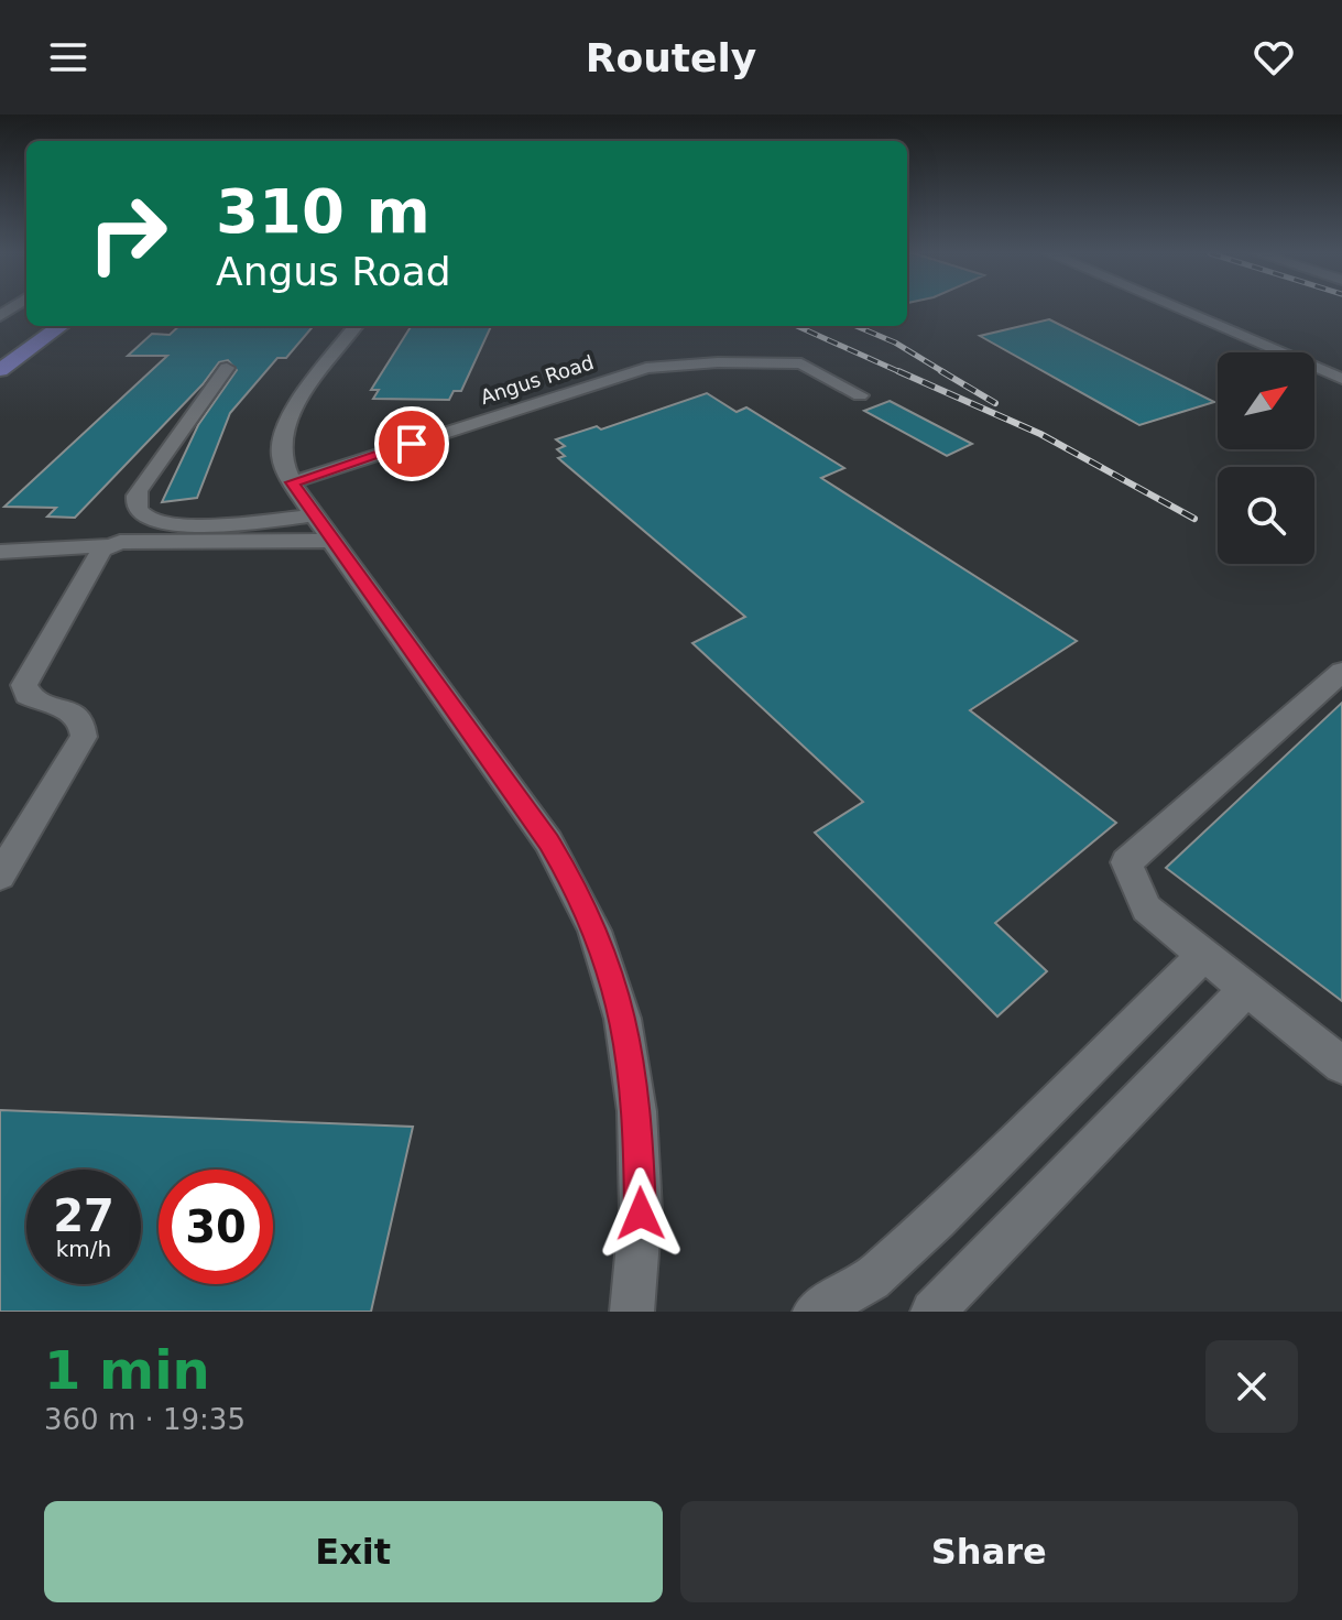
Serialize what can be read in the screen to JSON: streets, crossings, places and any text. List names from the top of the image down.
{
  "streets": {
    "street": ["Angus Road"]
  },
  "north": "top right",
  "page": {
    "header": "Routely",
    "turn": ["310 m", "Angus Road"],
    "speed": "27 km/h",
    "limit": "30",
    "heading": ["1 min", "360 m · 19:35"],
    "buttons": ["Exit", "Share"]
  }
}
